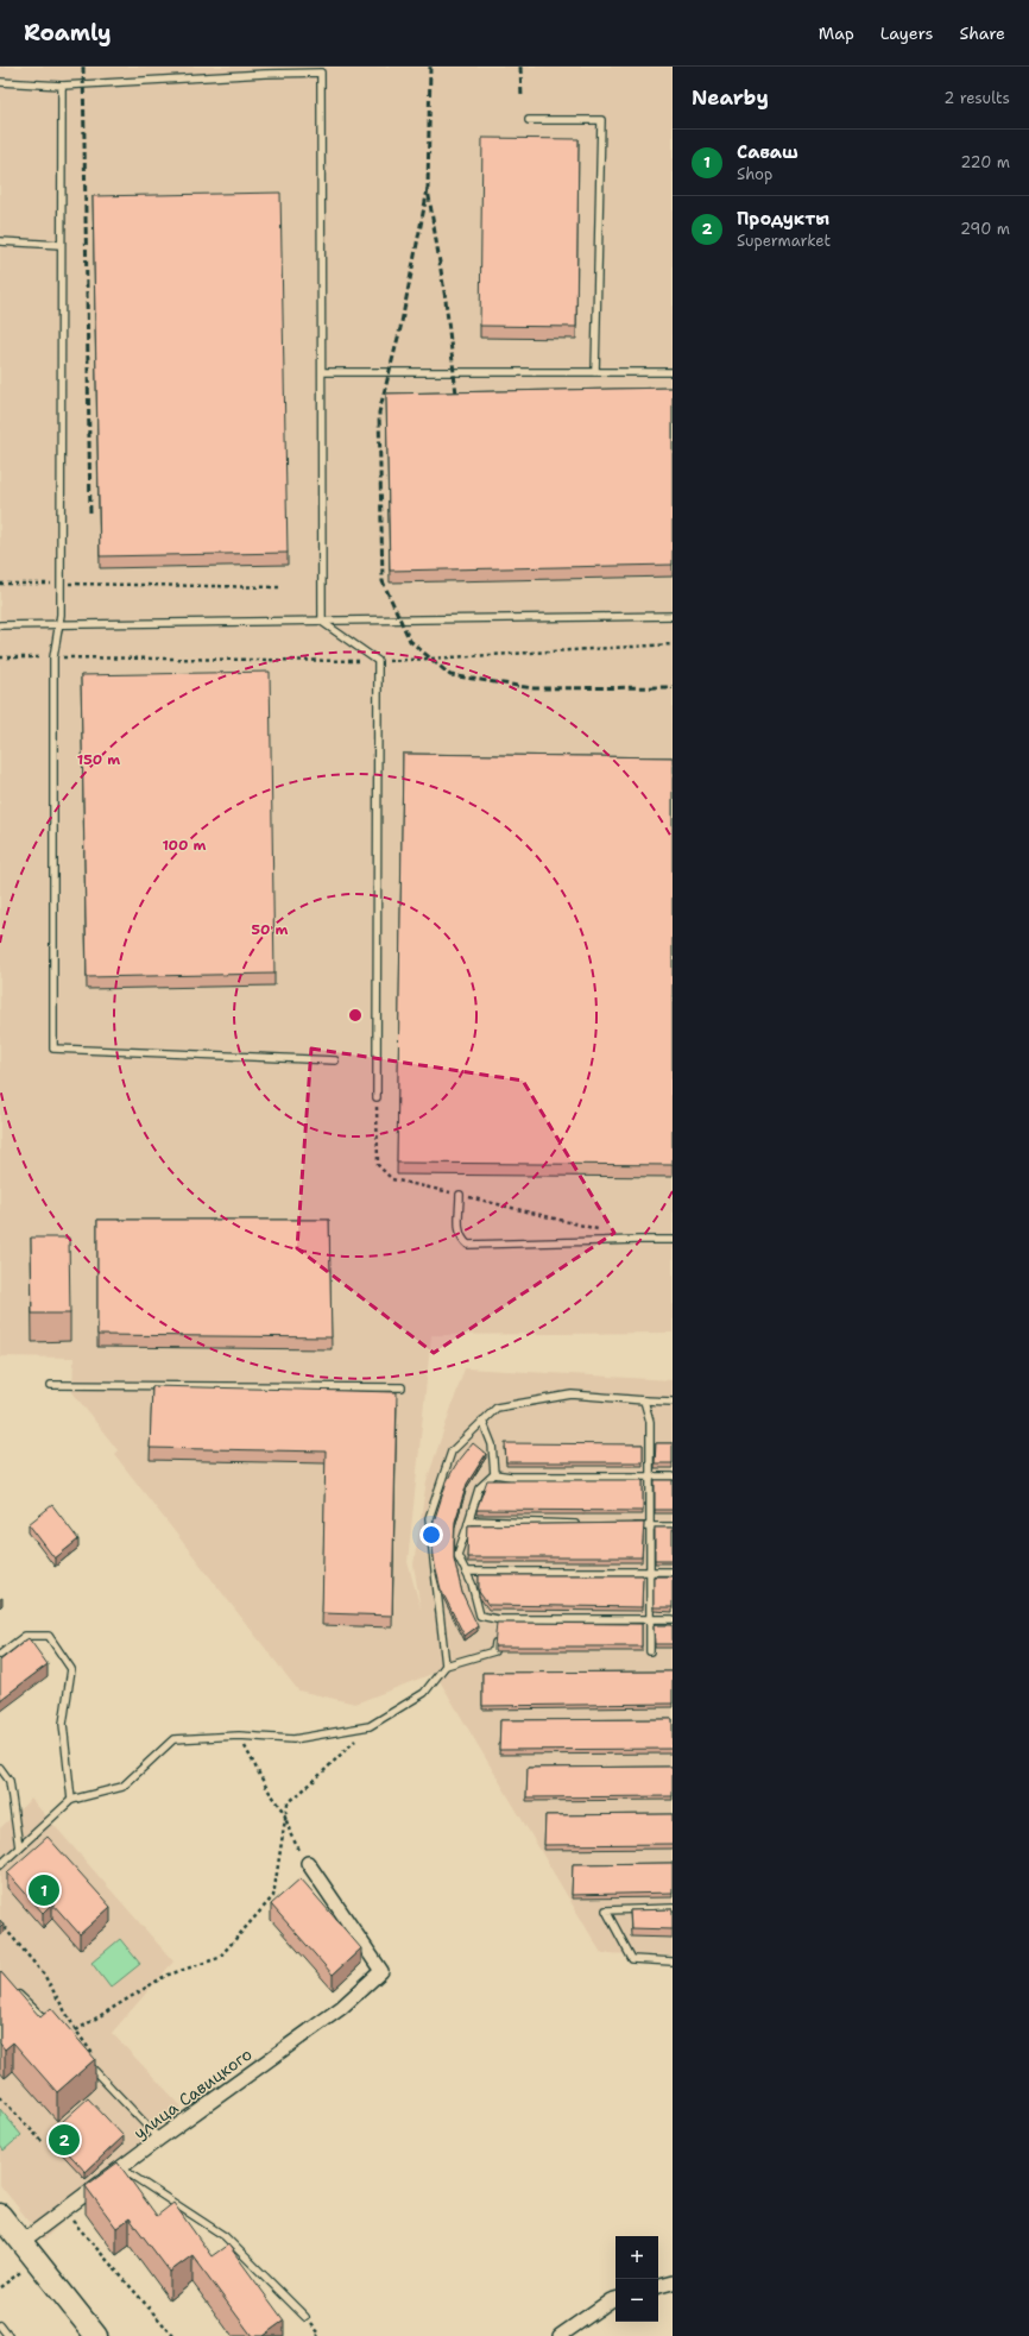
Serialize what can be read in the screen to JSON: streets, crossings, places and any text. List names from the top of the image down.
{
  "streets": {
    "street": ["улица Савицкого"]
  },
  "page": {
    "header": "Roamly",
    "nav": ["Map", "Layers", "Share"],
    "heading": ["Nearby", "2 results"],
    "list": [
      {
        "mark": "1",
        "name": "Саваш",
        "note": "Shop",
        "value": "220 m"
      },
      {
        "mark": "2",
        "name": "Продукты",
        "note": "Supermarket",
        "value": "290 m"
      }
    ],
    "pins": ["1", "2"],
    "map_buttons": ["+", "−"]
  },
  "rings": ["150 m", "100 m", "50 m"]
}
